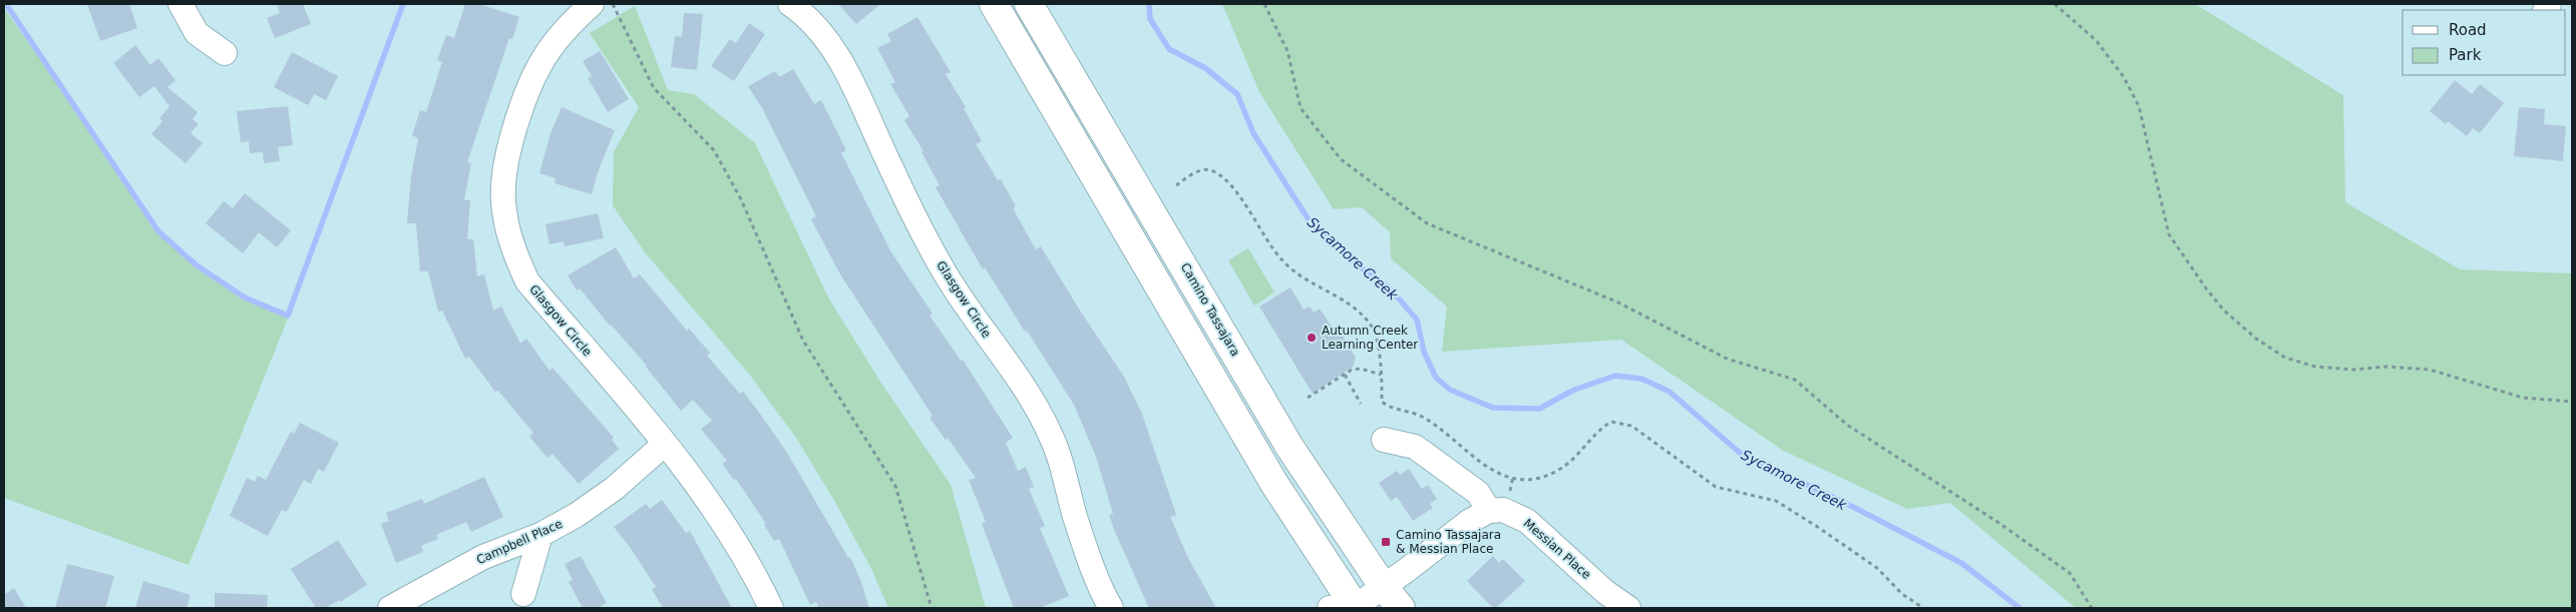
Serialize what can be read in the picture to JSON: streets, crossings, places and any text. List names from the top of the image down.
{
  "streets": {
    "main road": ["Camino Tassajara"],
    "street": ["Glasgow Circle", "Campbell Place", "Messian Place"]
  },
  "crossings": [
    ["Glasgow Circle", "Campbell Place"]
  ],
  "water": ["Sycamore Creek"],
  "places": {
    "other": ["Autumn Creek Learning Center"],
    "transit": ["Camino Tassajara & Messian Place"]
  },
  "legend": ["Road", "Park"]
}
